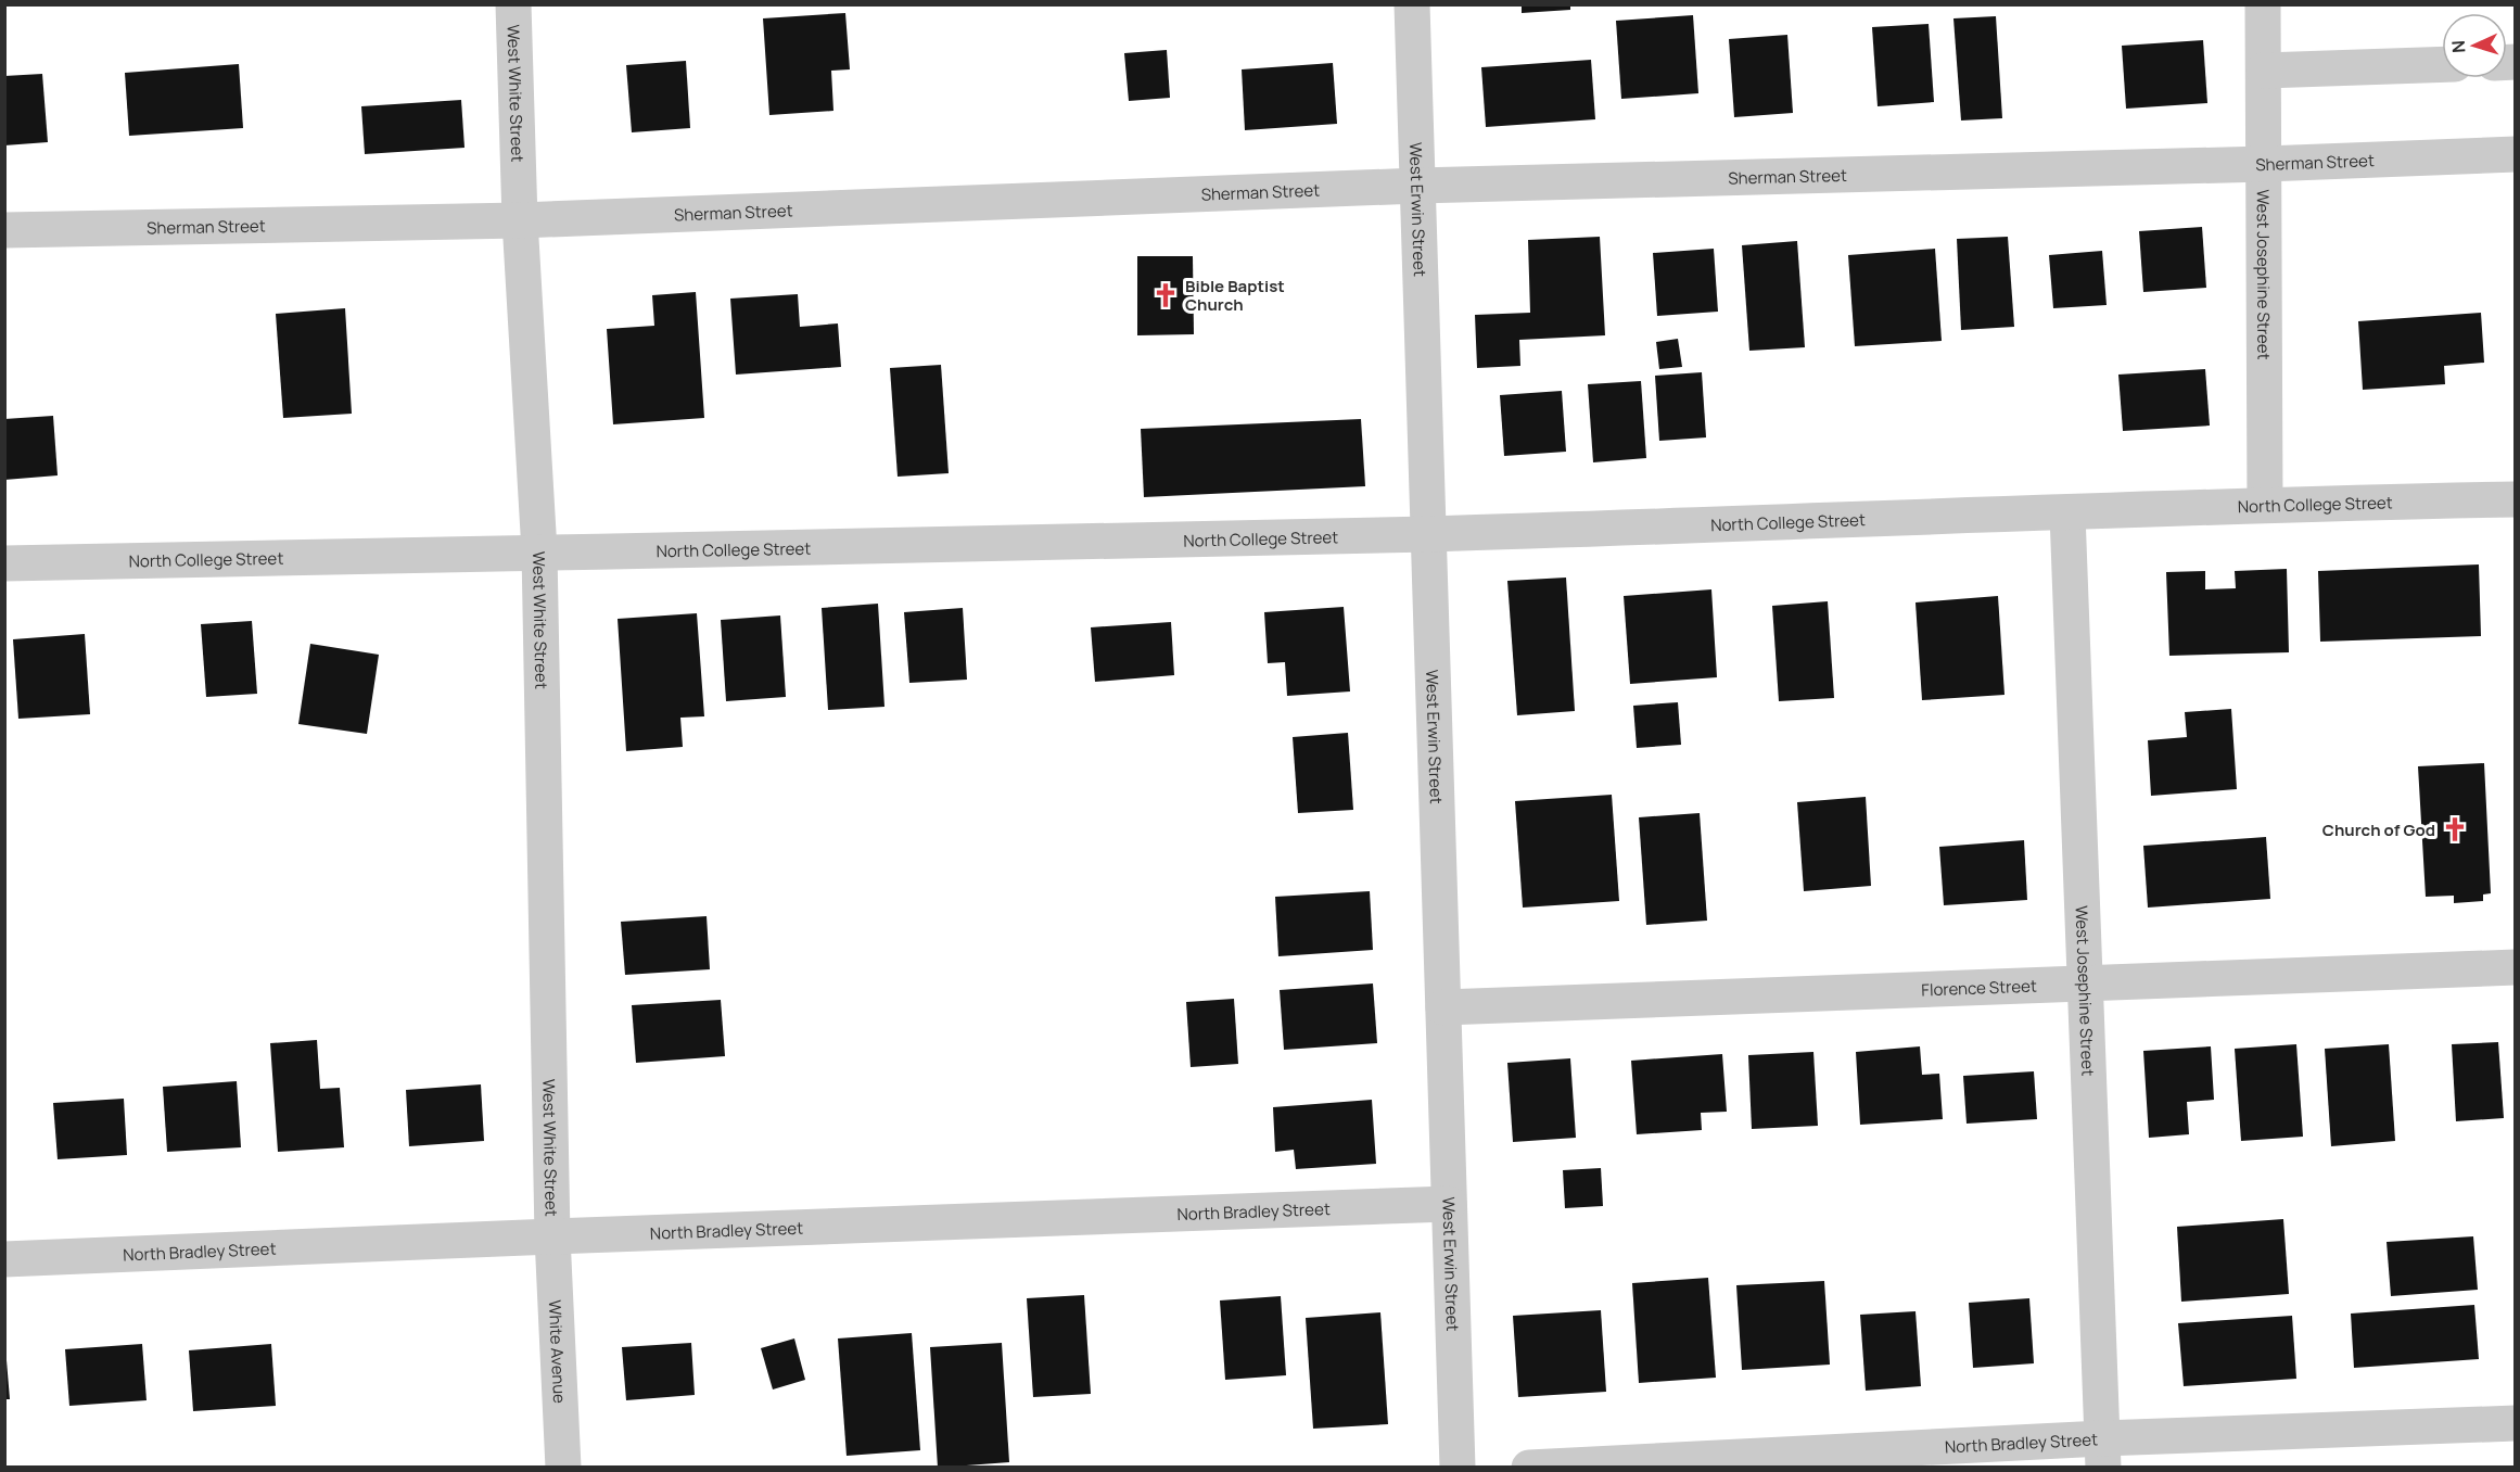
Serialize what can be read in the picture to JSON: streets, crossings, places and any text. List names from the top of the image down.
{
  "streets": {
    "street": [
      "West White Street",
      "Sherman Street",
      "West Erwin Street",
      "West Josephine Street",
      "North College Street",
      "Florence Street",
      "North Bradley Street",
      "White Avenue"
    ]
  },
  "crossings": [
    ["West White Street", "Sherman Street"],
    ["West White Street", "North College Street"],
    ["West White Street", "North Bradley Street"],
    ["West White Street", "White Avenue"],
    ["Sherman Street", "West Erwin Street"],
    ["Sherman Street", "West Josephine Street"],
    ["West Erwin Street", "North College Street"],
    ["West Erwin Street", "Florence Street"],
    ["West Erwin Street", "North Bradley Street"],
    ["West Josephine Street", "North College Street"],
    ["West Josephine Street", "Florence Street"],
    ["West Josephine Street", "North Bradley Street"],
    ["North Bradley Street", "White Avenue"]
  ],
  "places": {
    "church": ["Bible Baptist Church", "Church of God"]
  },
  "north": "left"
}
